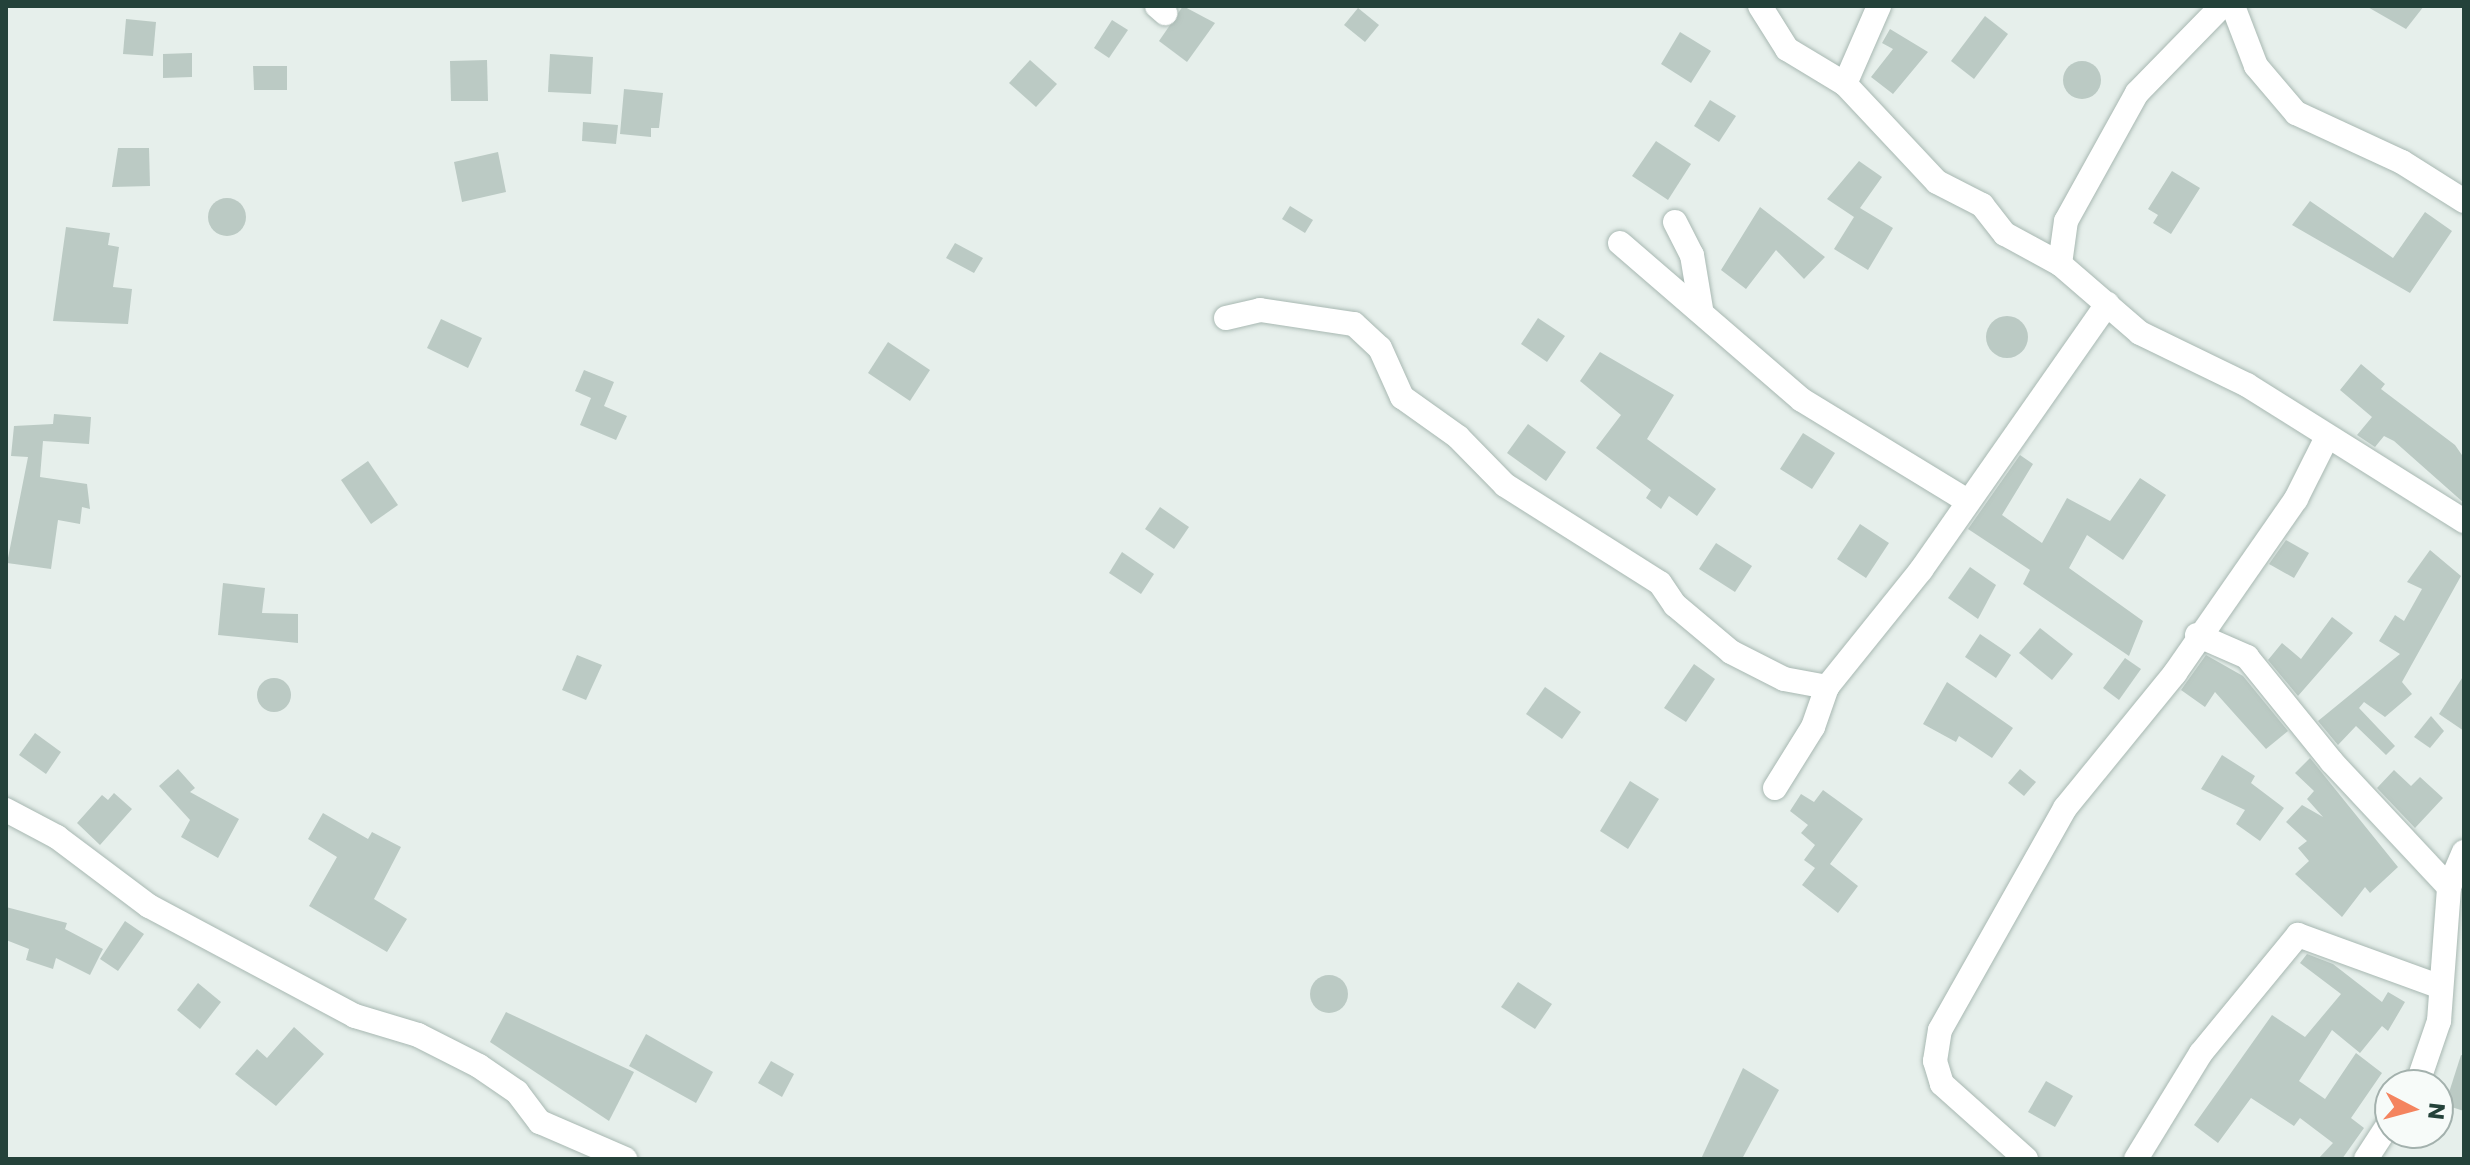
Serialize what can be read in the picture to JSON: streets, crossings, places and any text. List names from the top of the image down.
{
  "north": "right"
}
